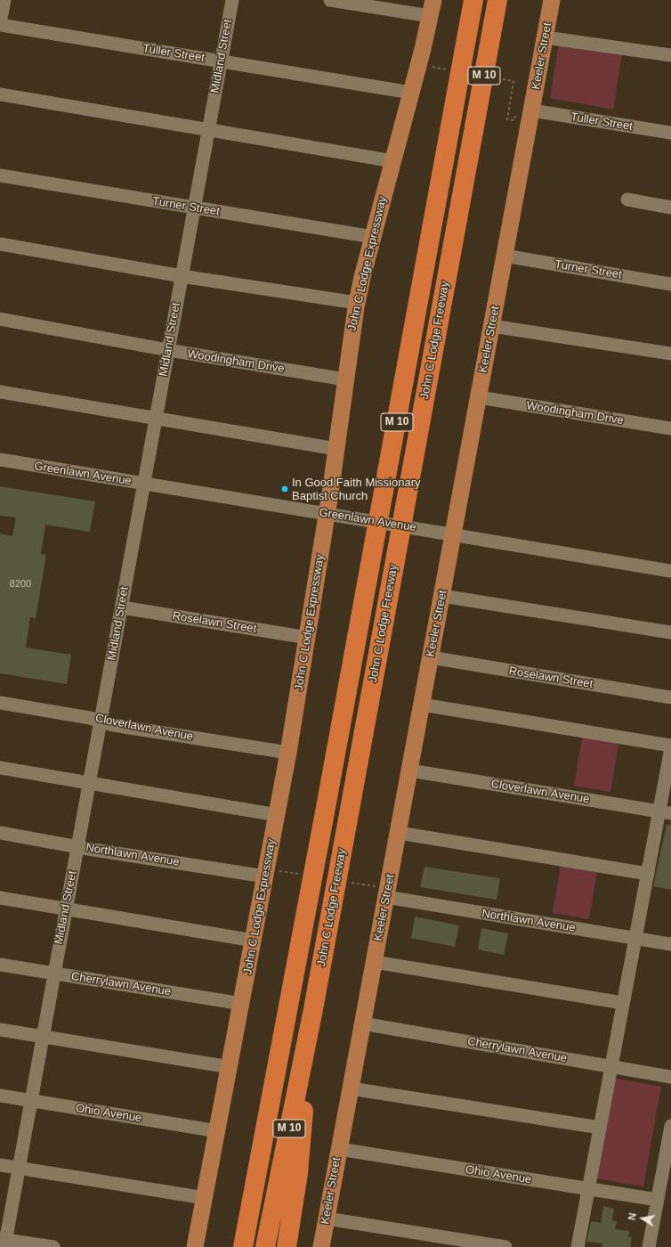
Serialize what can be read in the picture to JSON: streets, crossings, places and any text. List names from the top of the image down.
{
  "streets": {
    "highway": ["M 10", "John C Lodge Freeway"],
    "main road": ["Keeler Street", "John C Lodge Expressway"],
    "street": [
      "Tuller Street",
      "Midland Street",
      "Turner Street",
      "Woodingham Drive",
      "Greenlawn Avenue",
      "Roselawn Street",
      "Cloverlawn Avenue",
      "Northlawn Avenue",
      "Cherrylawn Avenue",
      "Ohio Avenue"
    ]
  },
  "crossings": [
    ["Tuller Street", "Midland Street"],
    ["Tuller Street", "Keeler Street"],
    ["Tuller Street", "John C Lodge Expressway"],
    ["Midland Street", "Turner Street"],
    ["Midland Street", "Woodingham Drive"],
    ["Midland Street", "Greenlawn Avenue"],
    ["Midland Street", "Roselawn Street"],
    ["Midland Street", "Cloverlawn Avenue"],
    ["Midland Street", "Northlawn Avenue"],
    ["Midland Street", "Cherrylawn Avenue"],
    ["Midland Street", "Ohio Avenue"],
    ["Keeler Street", "Turner Street"],
    ["Keeler Street", "Woodingham Drive"],
    ["Keeler Street", "Greenlawn Avenue"],
    ["Keeler Street", "Roselawn Street"],
    ["Keeler Street", "Cloverlawn Avenue"],
    ["Keeler Street", "Northlawn Avenue"],
    ["Keeler Street", "Cherrylawn Avenue"],
    ["Keeler Street", "Ohio Avenue"],
    ["Turner Street", "John C Lodge Expressway"],
    ["John C Lodge Expressway", "Woodingham Drive"],
    ["John C Lodge Expressway", "Greenlawn Avenue"],
    ["John C Lodge Expressway", "Roselawn Street"],
    ["John C Lodge Expressway", "Cloverlawn Avenue"],
    ["John C Lodge Expressway", "Northlawn Avenue"],
    ["John C Lodge Expressway", "Cherrylawn Avenue"],
    ["John C Lodge Expressway", "Ohio Avenue"]
  ],
  "places": ["In Good Faith Missionary Baptist Church"],
  "house_numbers": ["8200"],
  "north": "left"
}
